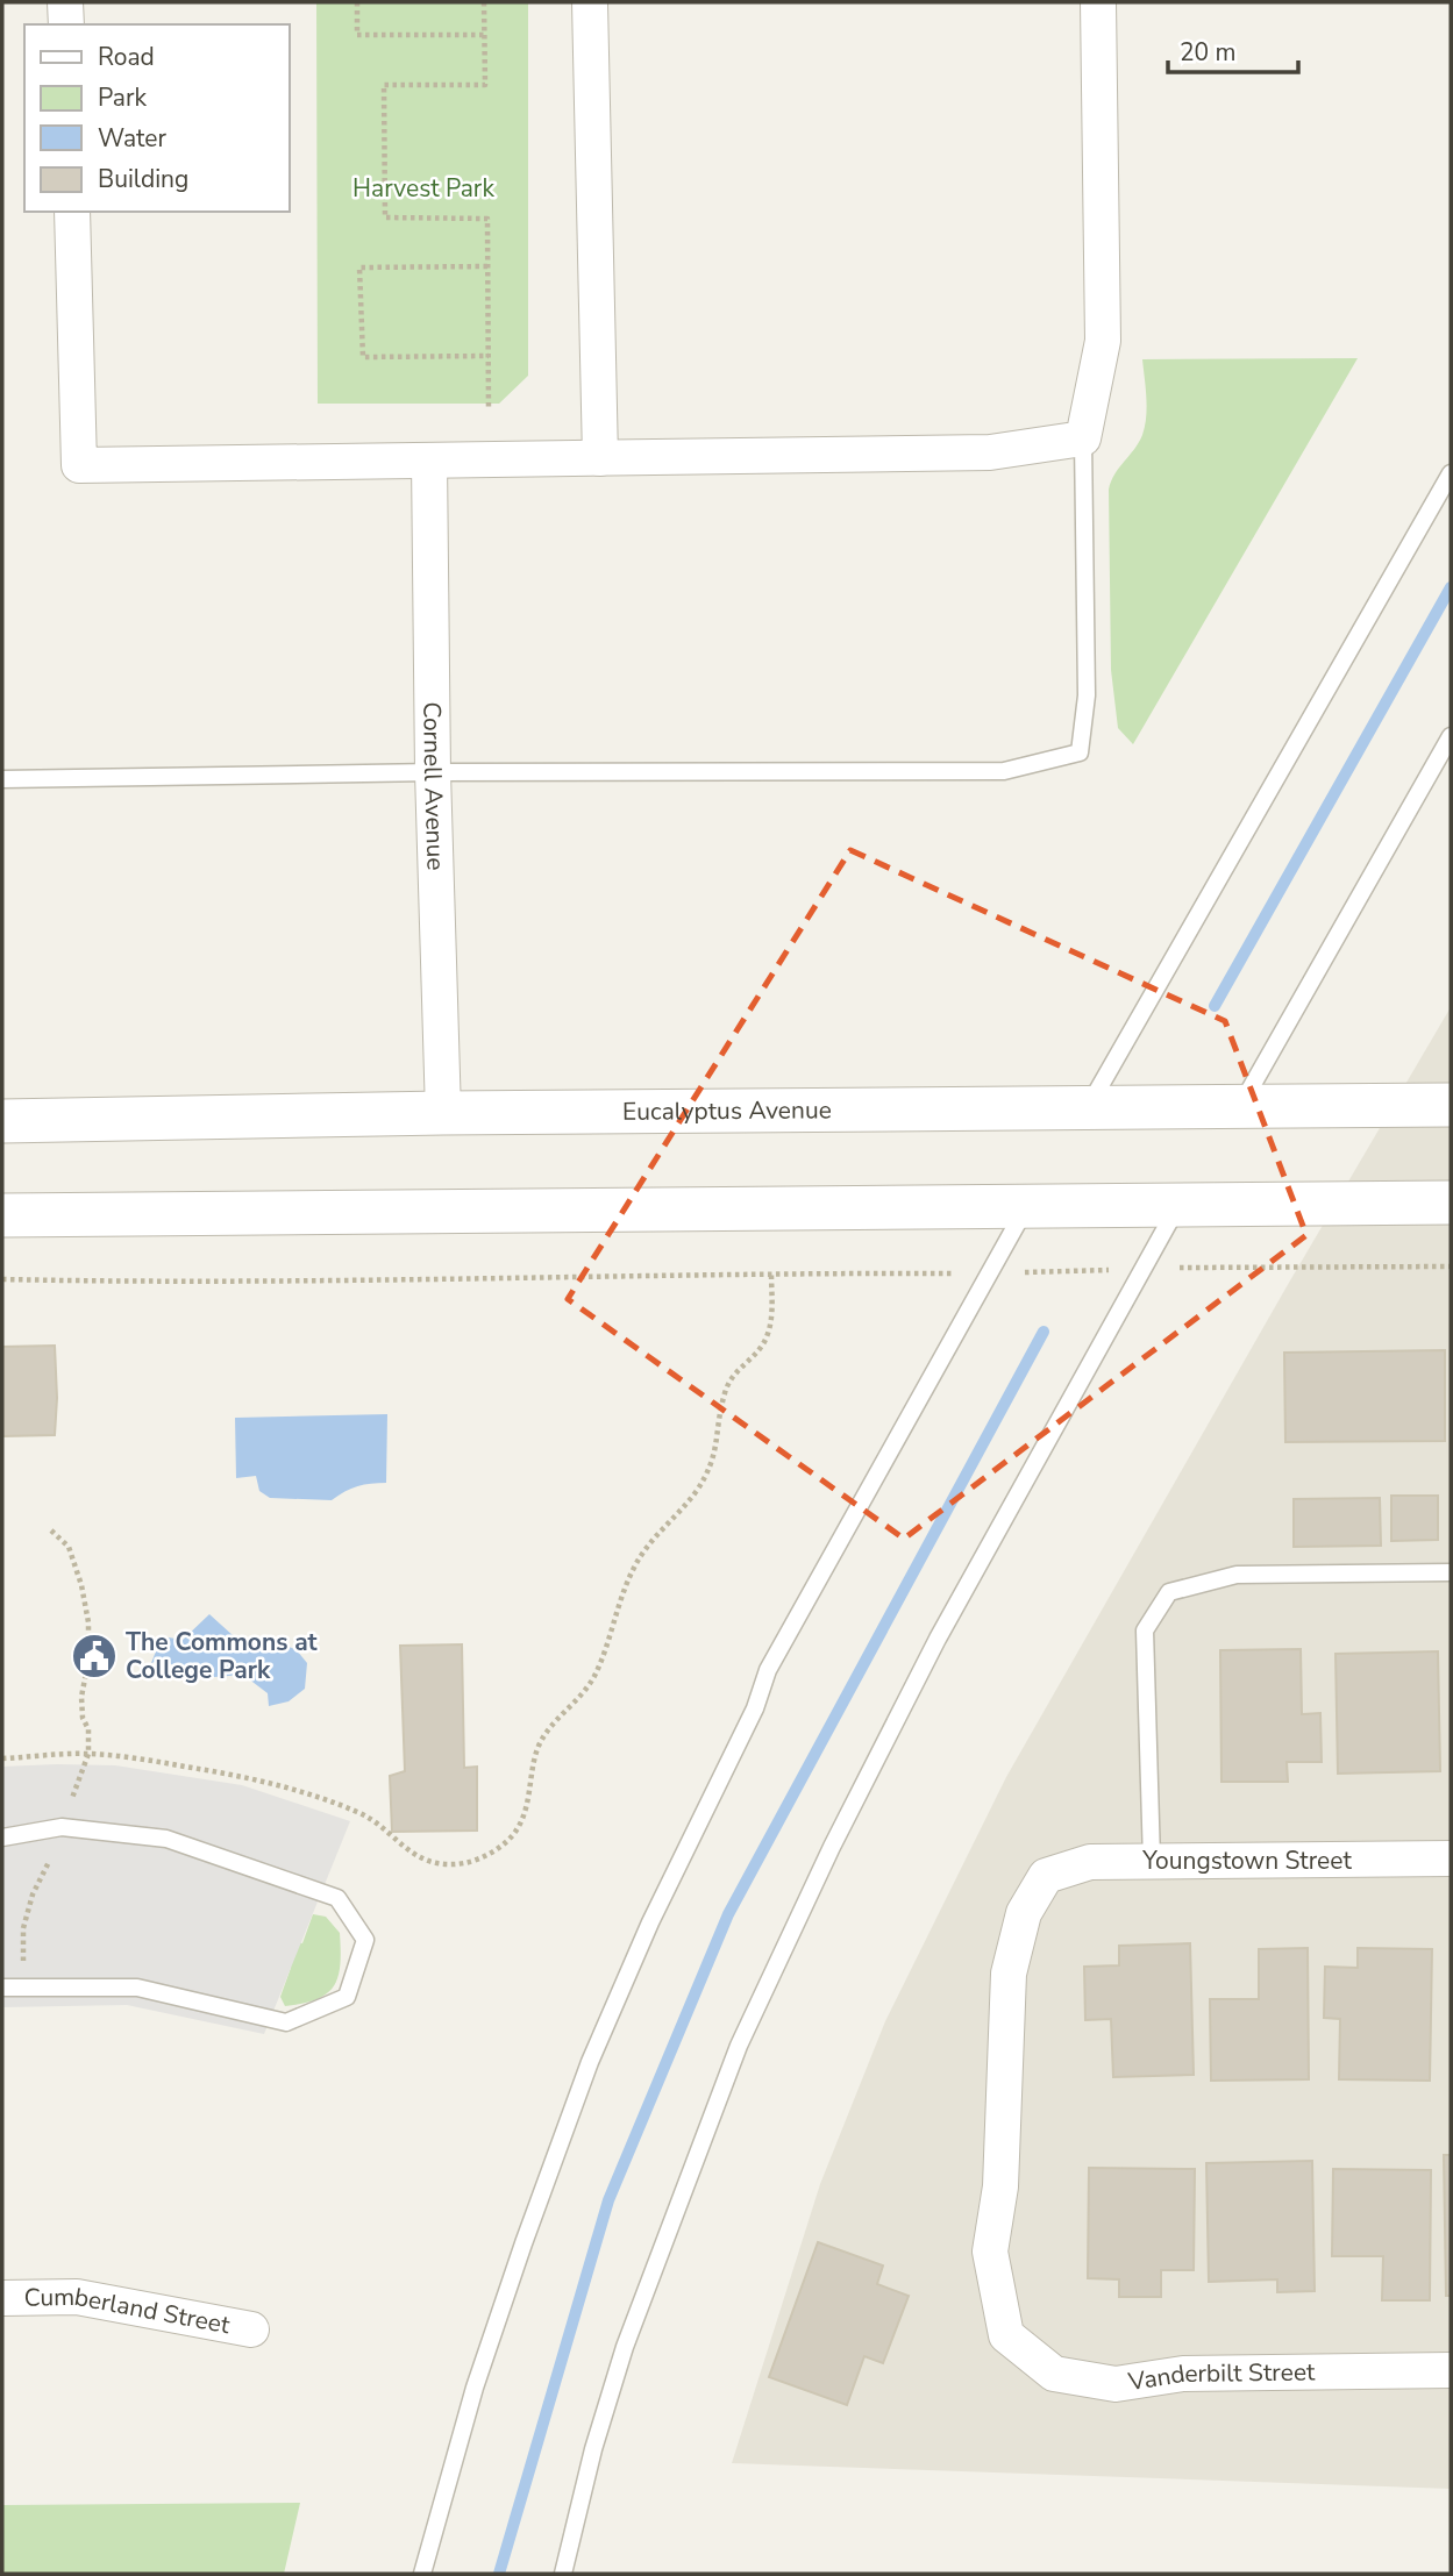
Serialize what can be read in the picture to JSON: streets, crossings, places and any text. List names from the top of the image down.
{
  "streets": {
    "street": [
      "Cornell Avenue",
      "Eucalyptus Avenue",
      "Youngstown Street",
      "Cumberland Street",
      "Vanderbilt Street"
    ]
  },
  "crossings": [
    ["Cornell Avenue", "Eucalyptus Avenue"],
    ["Youngstown Street", "Vanderbilt Street"]
  ],
  "parks": ["Harvest Park"],
  "places": {
    "public building": ["The Commons at College Park"]
  },
  "legend": [
    "Road",
    "Park",
    "Water",
    "Building"
  ],
  "scale_bar": "20 m"
}
